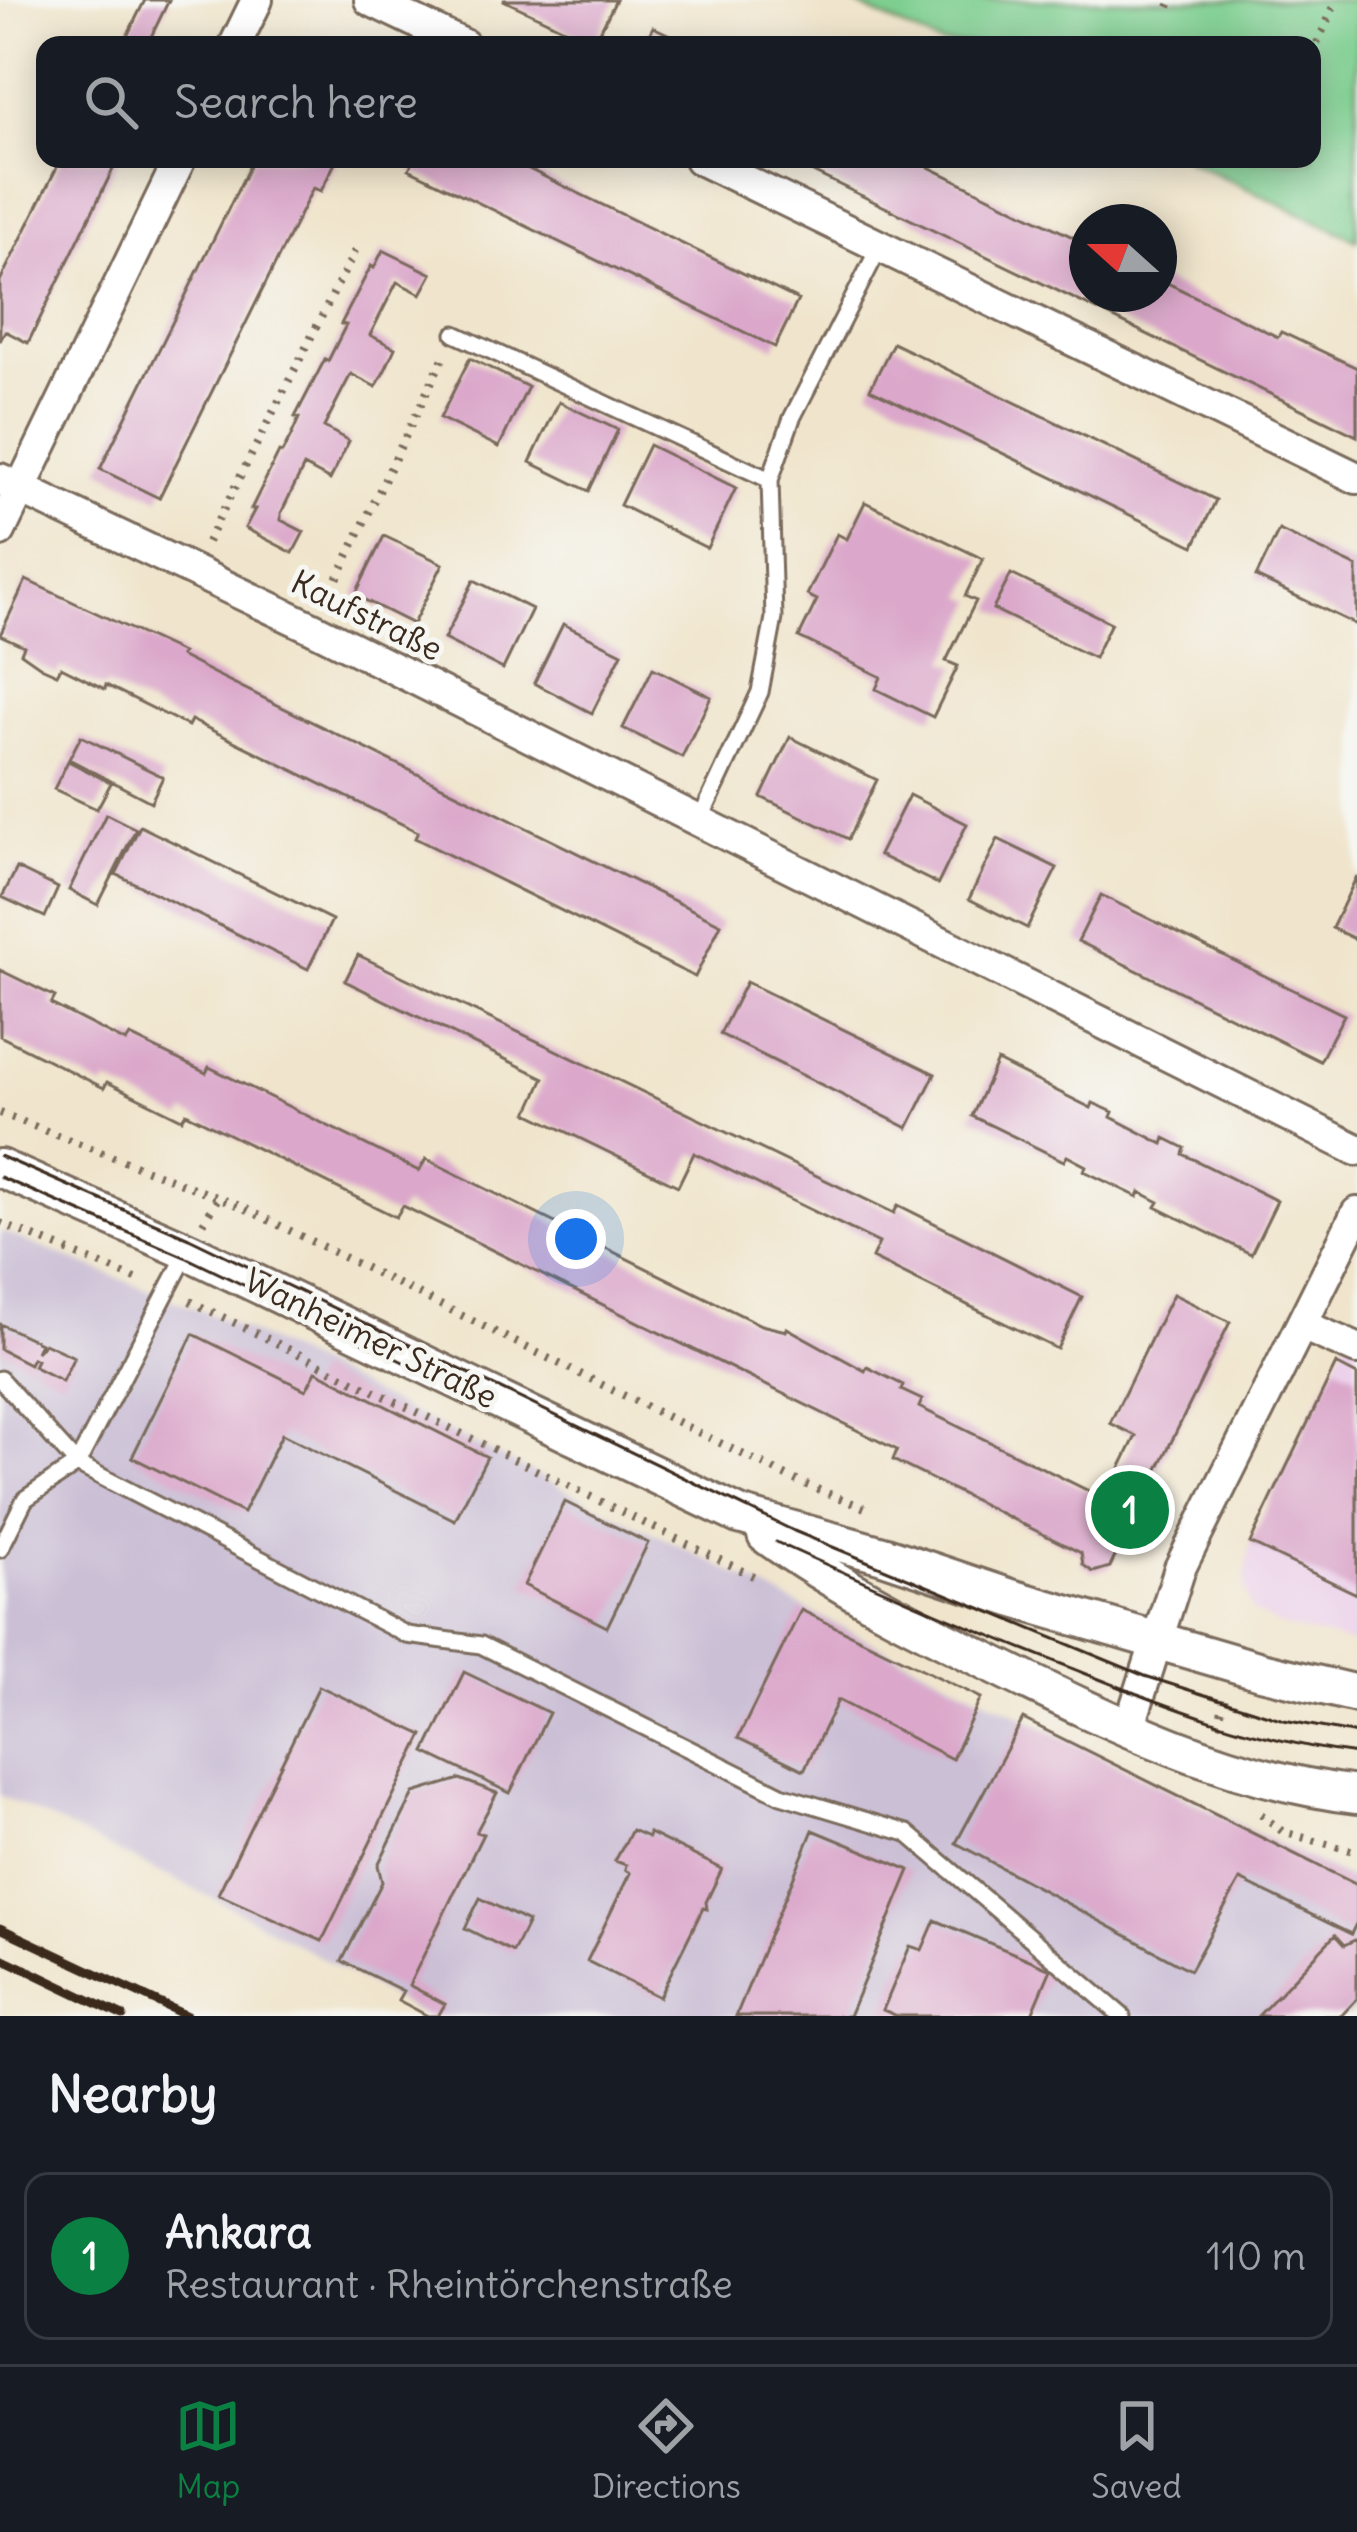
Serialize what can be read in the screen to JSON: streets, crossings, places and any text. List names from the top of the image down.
{
  "streets": {
    "street": ["Kaufstraße", "Wanheimer Straße"]
  },
  "north": "left",
  "page": {
    "search": "Search here",
    "pins": "1",
    "heading": "Nearby",
    "list": [
      {
        "mark": "1",
        "name": "Ankara",
        "note": "Restaurant · Rheintörchenstraße",
        "value": "110 m"
      }
    ],
    "nav": ["Map", "Directions", "Saved"]
  }
}
